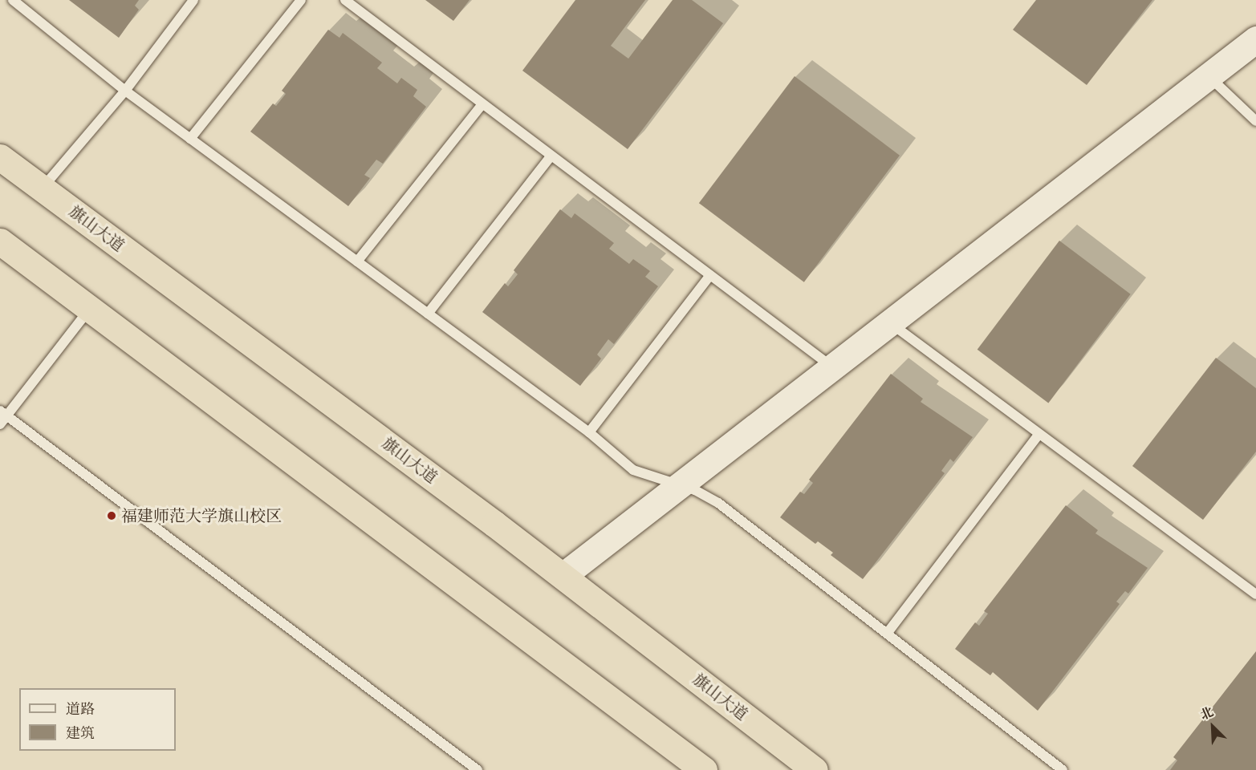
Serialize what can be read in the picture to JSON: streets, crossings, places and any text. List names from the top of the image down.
{
  "streets": {
    "highway": ["旗山大道"]
  },
  "places": ["福建师范大学旗山校区"],
  "legend": ["道路", "建筑"],
  "north": "top left"
}
